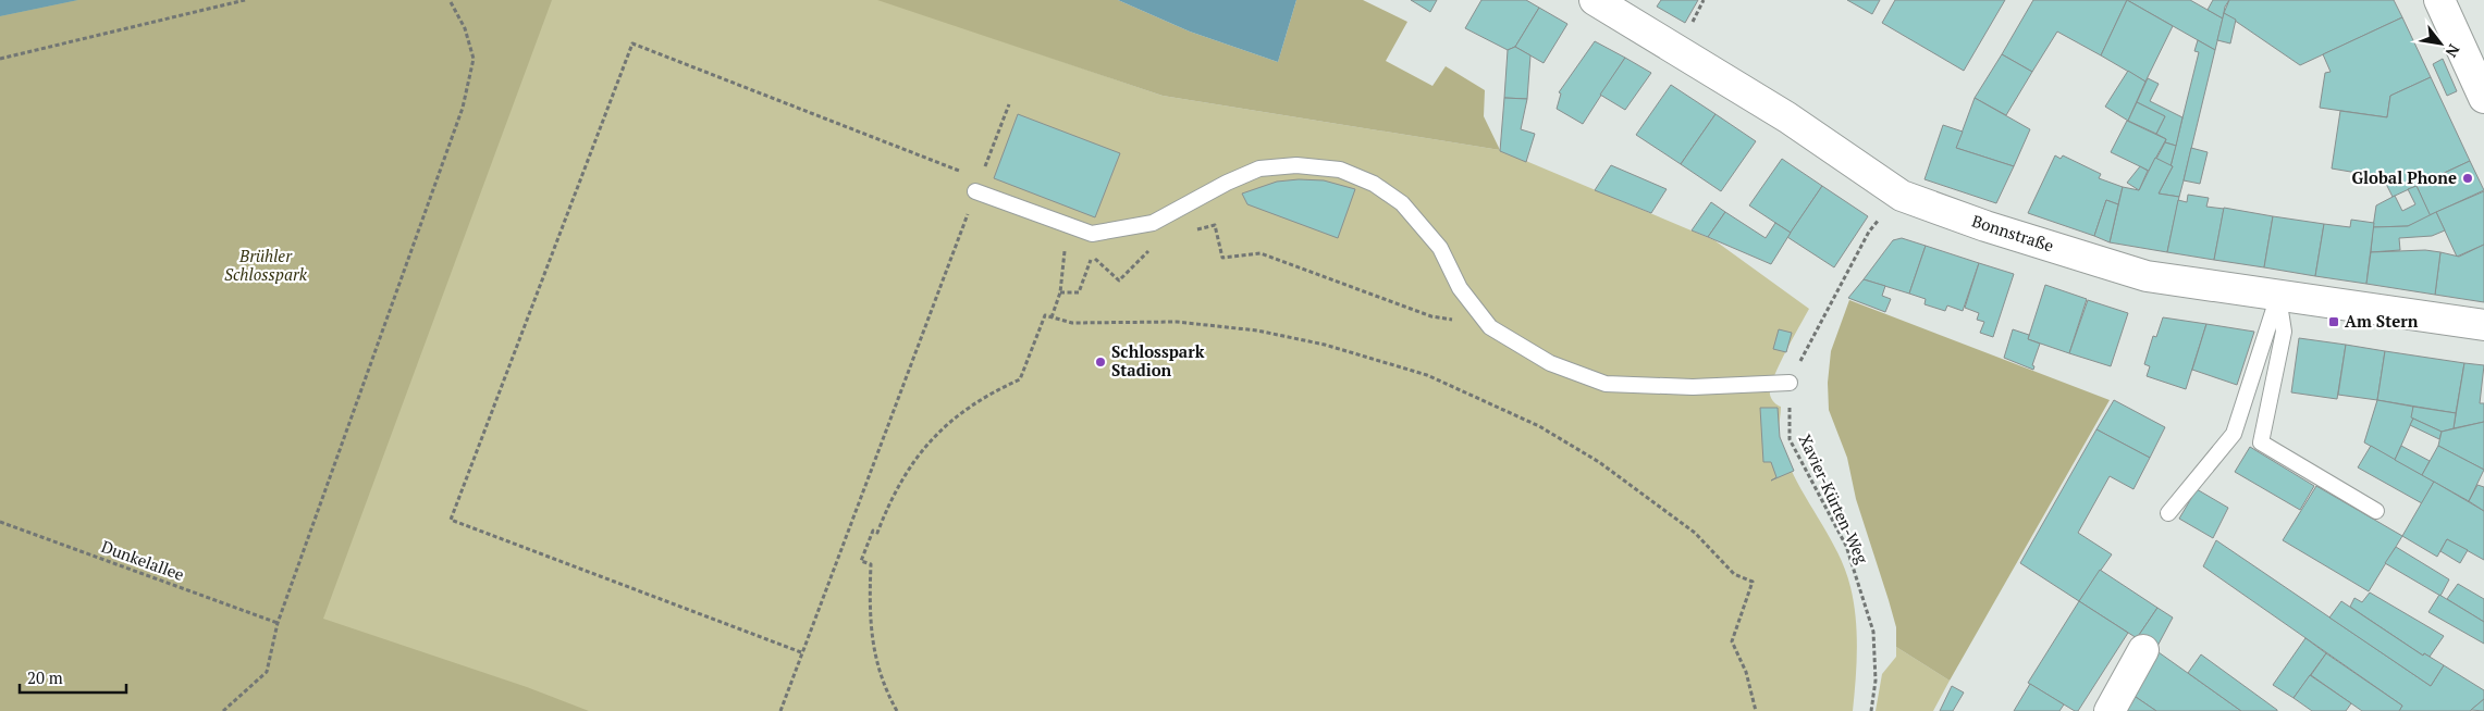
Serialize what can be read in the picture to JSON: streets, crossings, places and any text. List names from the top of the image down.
{
  "streets": {
    "street": ["Bonnstraße"],
    "path": ["Xavier-Kürten-Weg", "Dunkelallee"]
  },
  "crossings": [
    ["Bonnstraße", "Xavier-Kürten-Weg"]
  ],
  "parks": ["Brühler Schlosspark"],
  "places": {
    "other": ["Global Phone", "Schlosspark Stadion"],
    "transit": ["Am Stern"]
  },
  "scale_bar": "20 m",
  "north": "bottom right"
}
